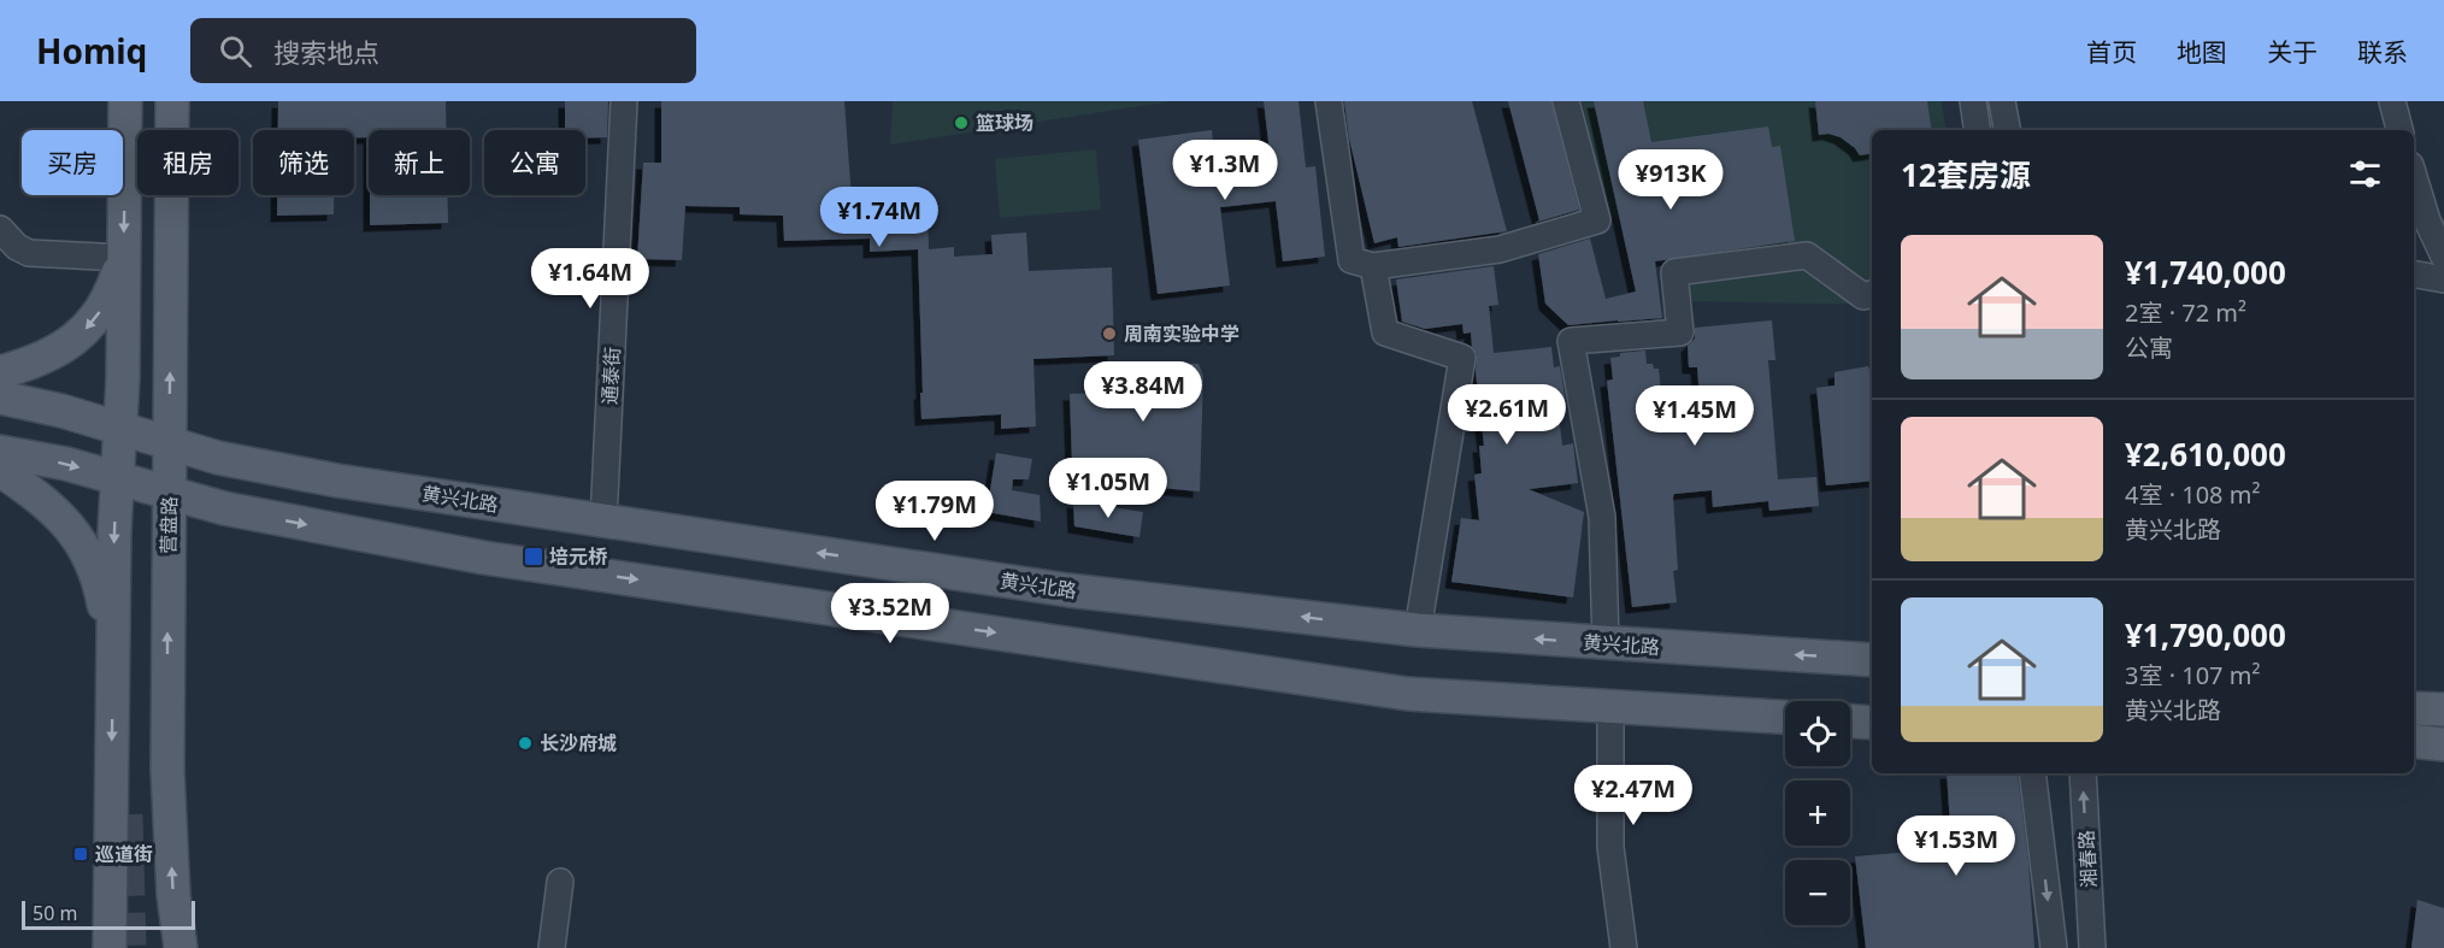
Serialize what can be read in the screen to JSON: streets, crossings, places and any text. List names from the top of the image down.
{
  "streets": {
    "main road": ["黄兴北路", "营盘路"],
    "street": ["通泰街", "湘春路"]
  },
  "crossings": [
    ["通泰街", "黄兴北路"],
    ["黄兴北路", "营盘路"]
  ],
  "places": {
    "other": ["篮球场", "周南实验中学", "长沙府城"],
    "transit": ["培元桥", "巡道街"]
  },
  "scale_bar": "50 m",
  "page": {
    "header": "Homiq",
    "search": "搜索地点",
    "nav": [
      "首页",
      "地图",
      "关于",
      "联系"
    ],
    "chip": [
      "买房",
      "租房",
      "筛选",
      "新上",
      "公寓"
    ],
    "heading": "12套房源",
    "price": [
      "¥1.3M",
      "¥913K",
      "¥1.74M",
      "¥1.64M",
      "¥3.84M",
      "¥2.61M",
      "¥1.45M",
      "¥1.05M",
      "¥1.79M",
      "¥3.52M",
      "¥2.47M",
      "¥1.53M"
    ],
    "list": [
      {
        "name": "¥1,740,000",
        "note": "2室 · 72 m² · 公寓"
      },
      {
        "name": "¥2,610,000",
        "note": "4室 · 108 m² · 黄兴北路"
      },
      {
        "name": "¥1,790,000",
        "note": "3室 · 107 m² · 黄兴北路"
      }
    ],
    "map_buttons": ["+", "−"],
    "scale": "50 m"
  }
}
